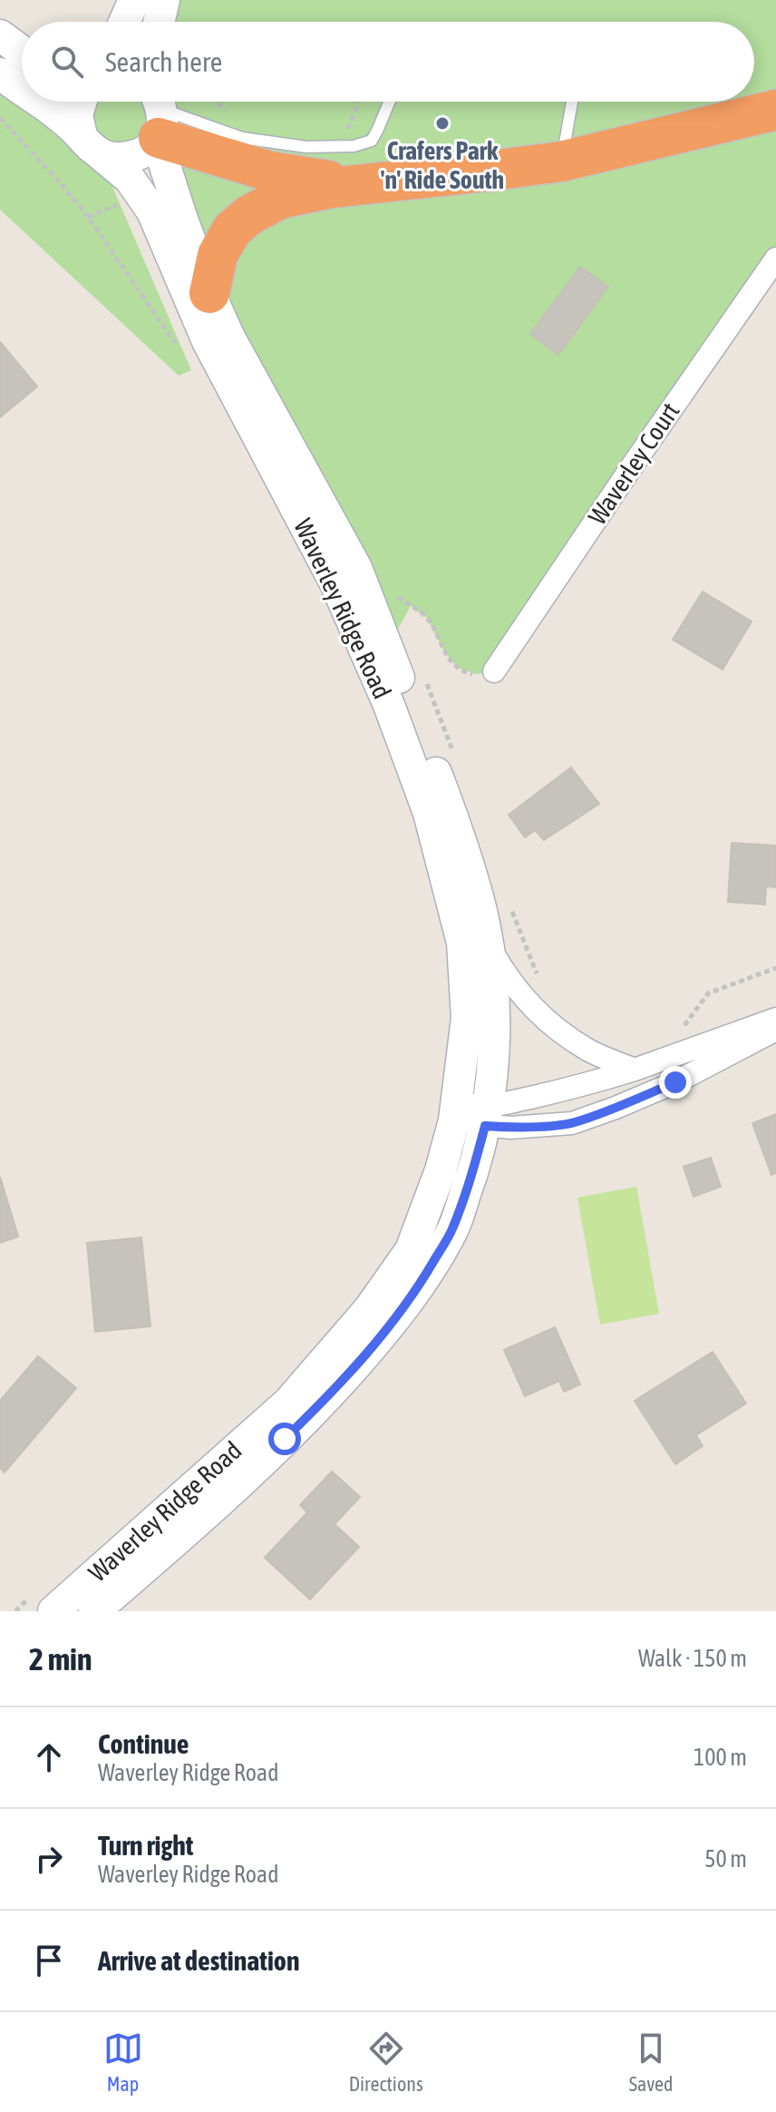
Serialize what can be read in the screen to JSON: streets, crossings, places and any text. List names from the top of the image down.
{
  "streets": {
    "main road": ["Waverley Ridge Road"],
    "street": ["Waverley Court"]
  },
  "places": ["Crafers Park 'n' Ride South"],
  "page": {
    "search": "Search here",
    "heading": ["2 min", "Walk · 150 m"],
    "list": [
      ["Continue", "Waverley Ridge Road", "100 m"],
      ["Turn right", "Waverley Ridge Road", "50 m"],
      "Arrive at destination"
    ],
    "nav": ["Map", "Directions", "Saved"]
  }
}
